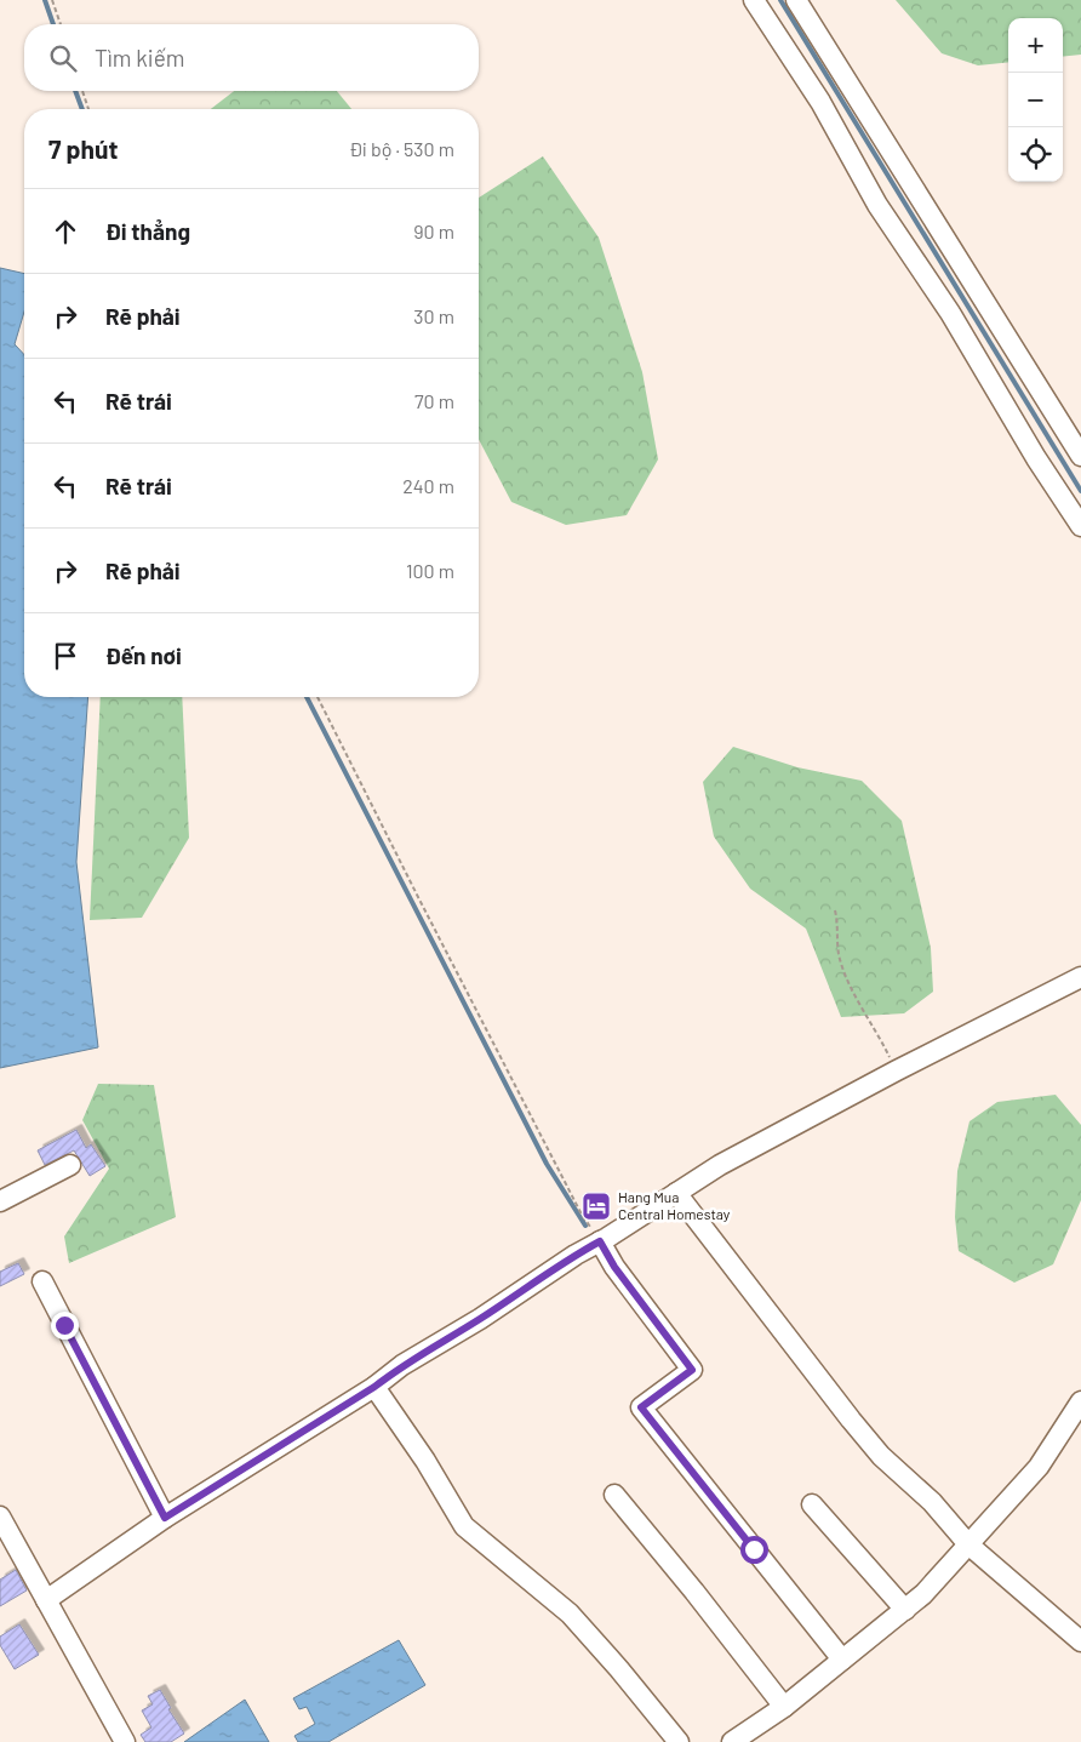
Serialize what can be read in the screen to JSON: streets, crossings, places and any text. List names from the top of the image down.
{
  "places": {
    "hotel": ["Hang Mua Central Homestay"]
  },
  "page": {
    "map_buttons": ["+", "−"],
    "search": "Tìm kiếm",
    "heading": ["7 phút", "Đi bộ · 530 m"],
    "list": [
      ["Đi thẳng", "90 m"],
      ["Rẽ phải", "30 m"],
      ["Rẽ trái", "70 m"],
      ["Rẽ trái", "240 m"],
      ["Rẽ phải", "100 m"],
      "Đến nơi"
    ]
  }
}
